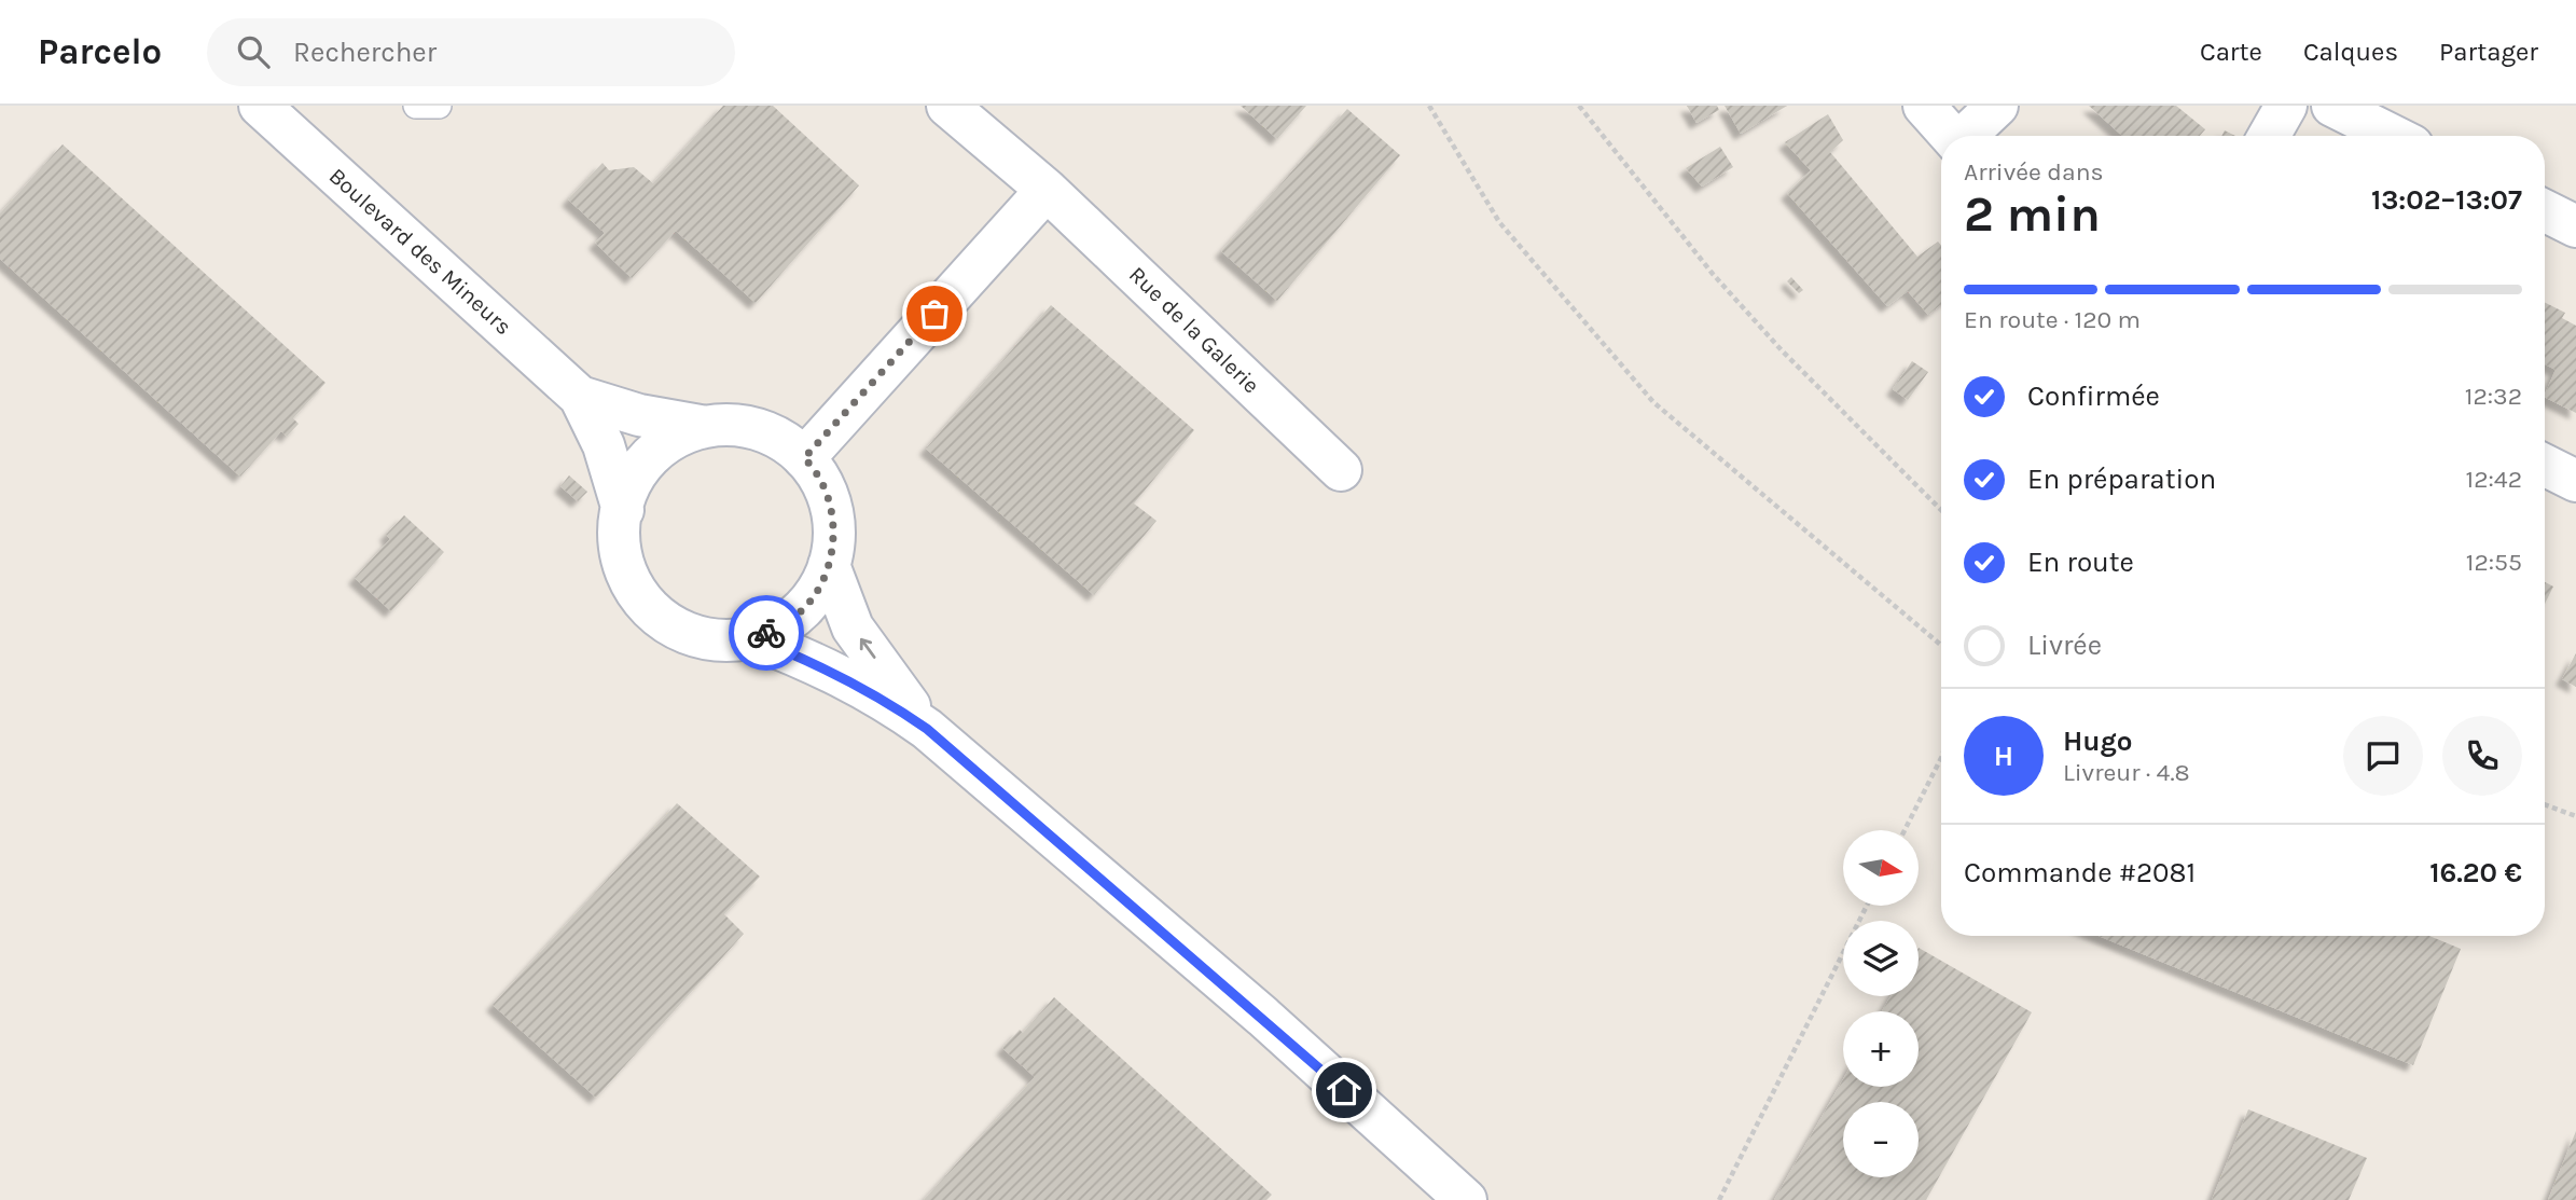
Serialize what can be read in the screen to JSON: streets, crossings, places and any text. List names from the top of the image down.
{
  "streets": {
    "street": ["Boulevard des Mineurs", "Rue de la Galerie"]
  },
  "north": "right",
  "page": {
    "header": "Parcelo",
    "search": "Rechercher",
    "nav": ["Carte", "Calques", "Partager"],
    "heading": ["2 min", "Arrivée dans", "13:02–13:07"],
    "panel": [
      "Hugo",
      "Livreur · 4.8",
      "Commande #2081",
      "16.20 €"
    ],
    "bar": "En route · 120 m",
    "list": [
      ["Confirmée", "12:32"],
      ["En préparation", "12:42"],
      ["En route", "12:55"],
      "Livrée"
    ],
    "round": "H",
    "map_buttons": ["+", "−"]
  }
}
